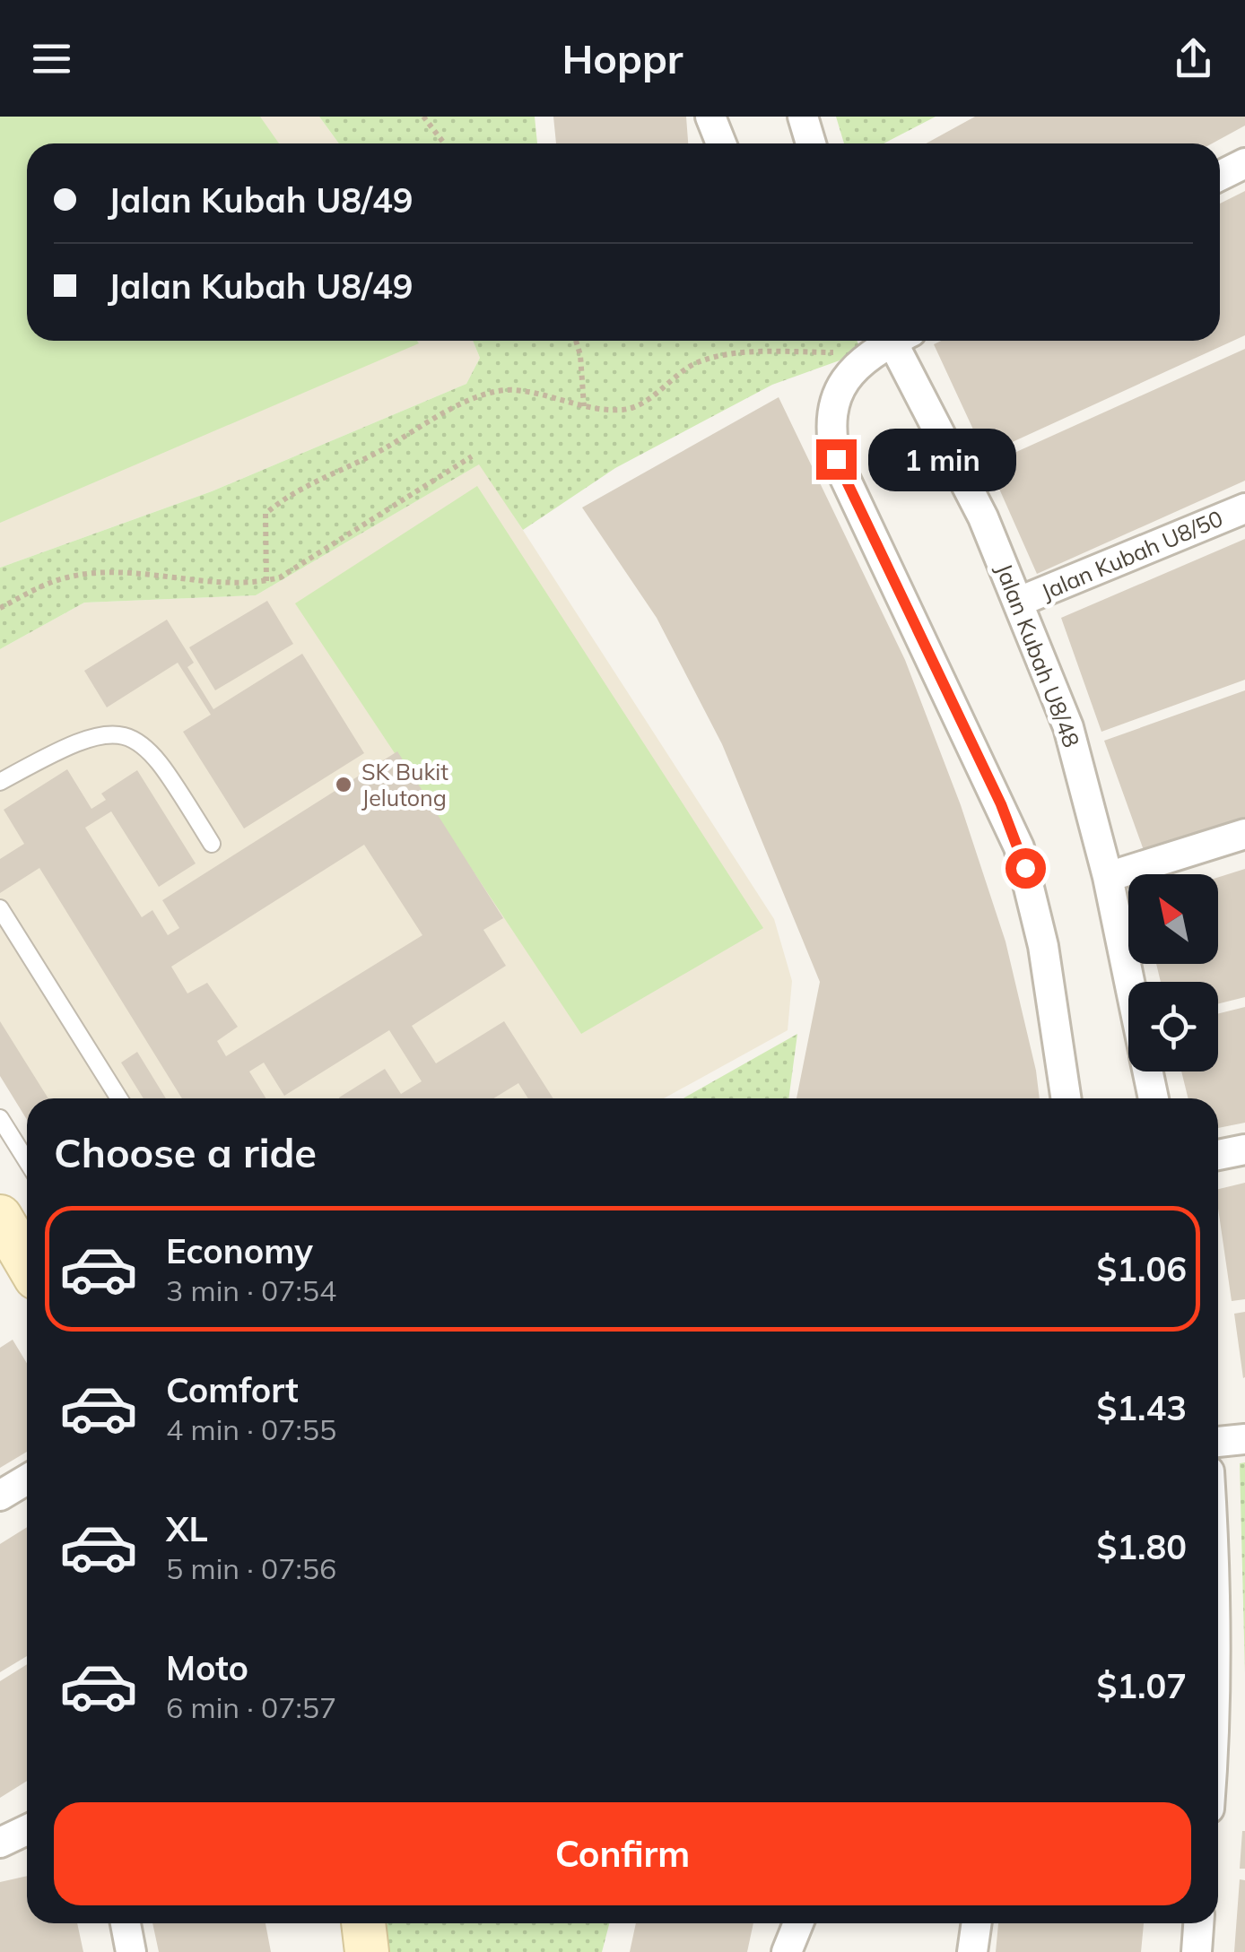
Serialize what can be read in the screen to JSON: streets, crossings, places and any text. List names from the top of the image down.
{
  "streets": {
    "street": ["Jalan Kubah U8/50", "Jalan Kubah U8/48"]
  },
  "crossings": [
    ["Jalan Kubah U8/50", "Jalan Kubah U8/48"]
  ],
  "places": ["SK Bukit Jelutong"],
  "north": "top left",
  "page": {
    "header": "Hoppr",
    "banner": ["Jalan Kubah U8/49", "Jalan Kubah U8/49"],
    "bubble": "1 min",
    "heading": "Choose a ride",
    "list": [
      {
        "name": "Economy",
        "note": "3 min · 07:54",
        "value": "$1.06"
      },
      {
        "name": "Comfort",
        "note": "4 min · 07:55",
        "value": "$1.43"
      },
      {
        "name": "XL",
        "note": "5 min · 07:56",
        "value": "$1.80"
      },
      {
        "name": "Moto",
        "note": "6 min · 07:57",
        "value": "$1.07"
      }
    ],
    "buttons": "Confirm"
  }
}
